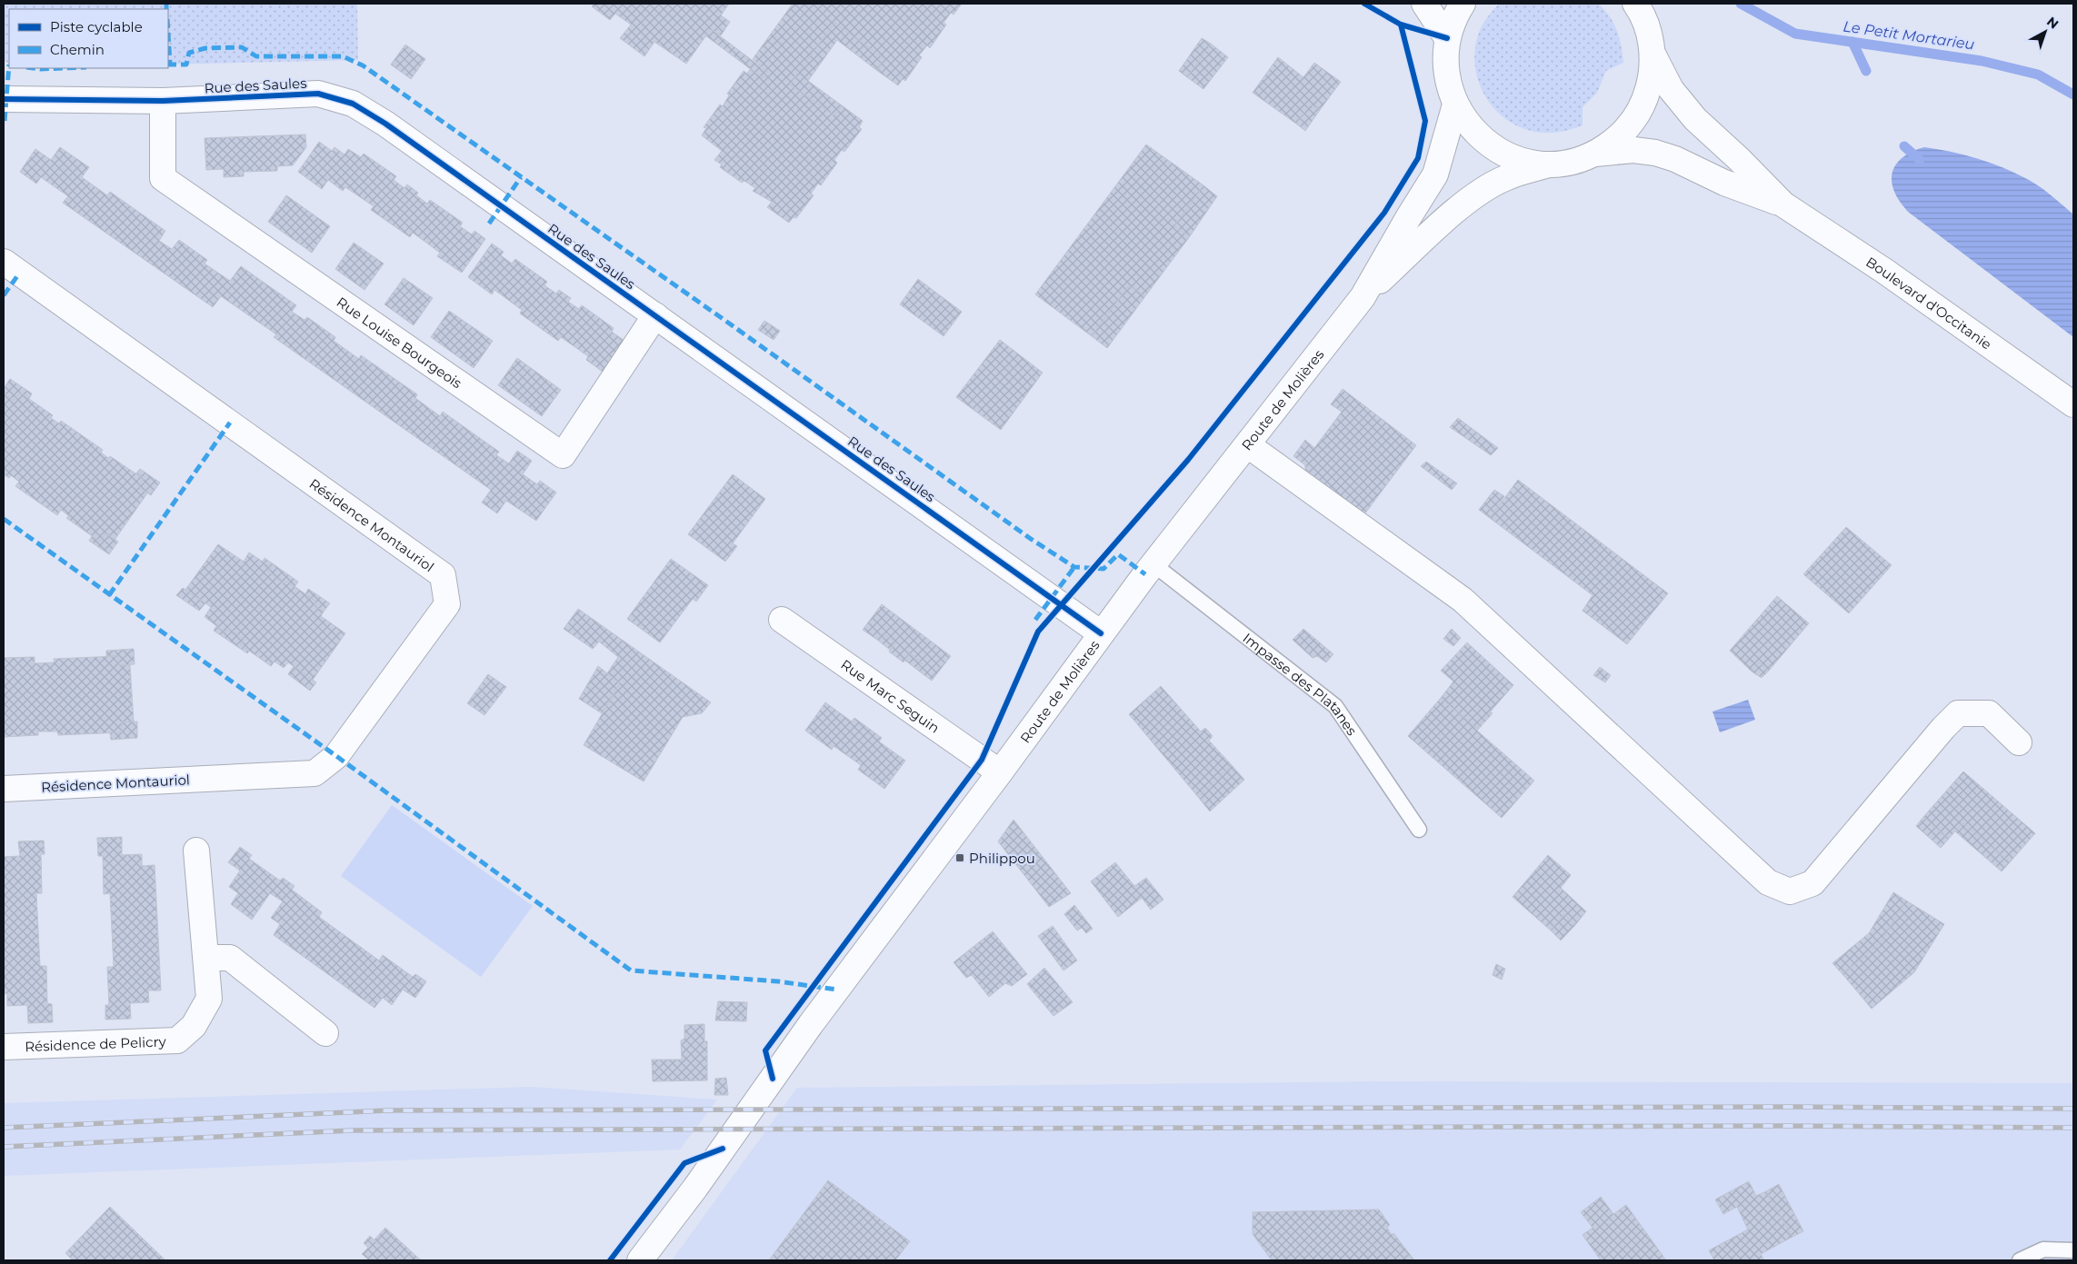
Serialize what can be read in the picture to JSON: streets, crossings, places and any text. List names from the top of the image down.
{
  "streets": {
    "street": [
      "Rue des Saules",
      "Boulevard d'Occitanie",
      "Rue Louise Bourgeois",
      "Route de Molières",
      "Résidence Montauriol",
      "Rue Marc Seguin",
      "Résidence de Pelicry"
    ],
    "lane": ["Impasse des Platanes"]
  },
  "crossings": [
    ["Rue des Saules", "Rue Louise Bourgeois"],
    ["Rue des Saules", "Route de Molières"],
    ["Route de Molières", "Impasse des Platanes"],
    ["Route de Molières", "Rue Marc Seguin"]
  ],
  "water": ["Le Petit Mortarieu"],
  "places": {
    "transit": ["Philippou"]
  },
  "legend": ["Piste cyclable", "Chemin"],
  "north": "top right"
}
